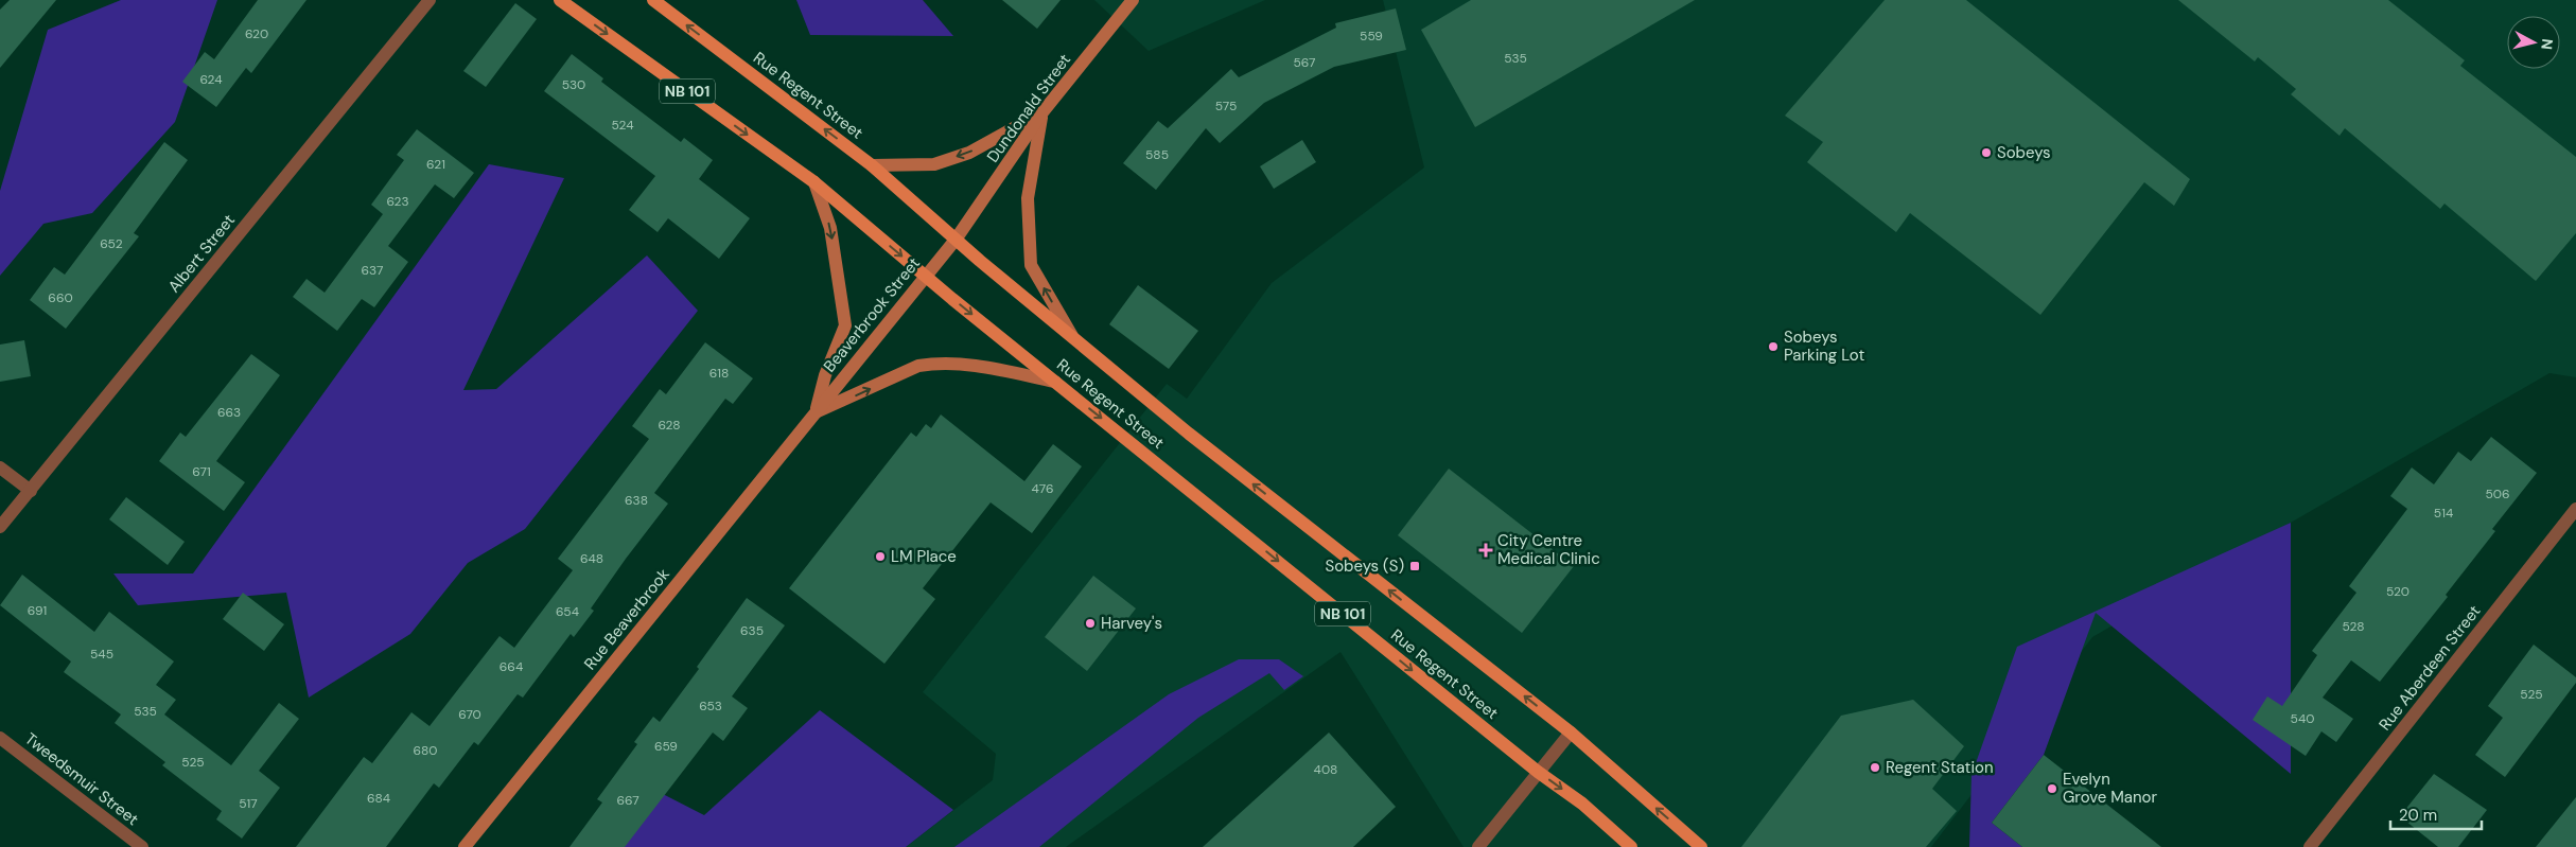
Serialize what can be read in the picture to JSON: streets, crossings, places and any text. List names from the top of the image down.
{
  "streets": {
    "main road": ["NB 101", "Rue Regent Street"],
    "street": [
      "Dundonald Street",
      "Albert Street",
      "Beaverbrook Street",
      "Rue Beaverbrook",
      "Rue Aberdeen Street",
      "Tweedsmuir Street"
    ]
  },
  "crossings": [
    ["Rue Regent Street", "Dundonald Street"],
    ["Rue Regent Street", "Beaverbrook Street"],
    ["Dundonald Street", "Beaverbrook Street"],
    ["Beaverbrook Street", "Rue Beaverbrook"]
  ],
  "places": {
    "other": [
      "Sobeys",
      "Sobeys Parking Lot",
      "LM Place",
      "Harvey's",
      "Regent Station",
      "Evelyn Grove Manor"
    ],
    "health": ["City Centre Medical Clinic"],
    "transit": ["Sobeys (S)"]
  },
  "house_numbers": [
    "620",
    "559",
    "535",
    "567",
    "624",
    "530",
    "575",
    "524",
    "585",
    "621",
    "623",
    "652",
    "637",
    "660",
    "618",
    "663",
    "628",
    "671",
    "476",
    "506",
    "638",
    "514",
    "648",
    "520",
    "691",
    "654",
    "528",
    "635",
    "545",
    "664",
    "525",
    "653",
    "535",
    "670",
    "540",
    "659",
    "680",
    "525",
    "408",
    "684",
    "667",
    "517"
  ],
  "scale_bar": "20 m",
  "north": "right"
}
